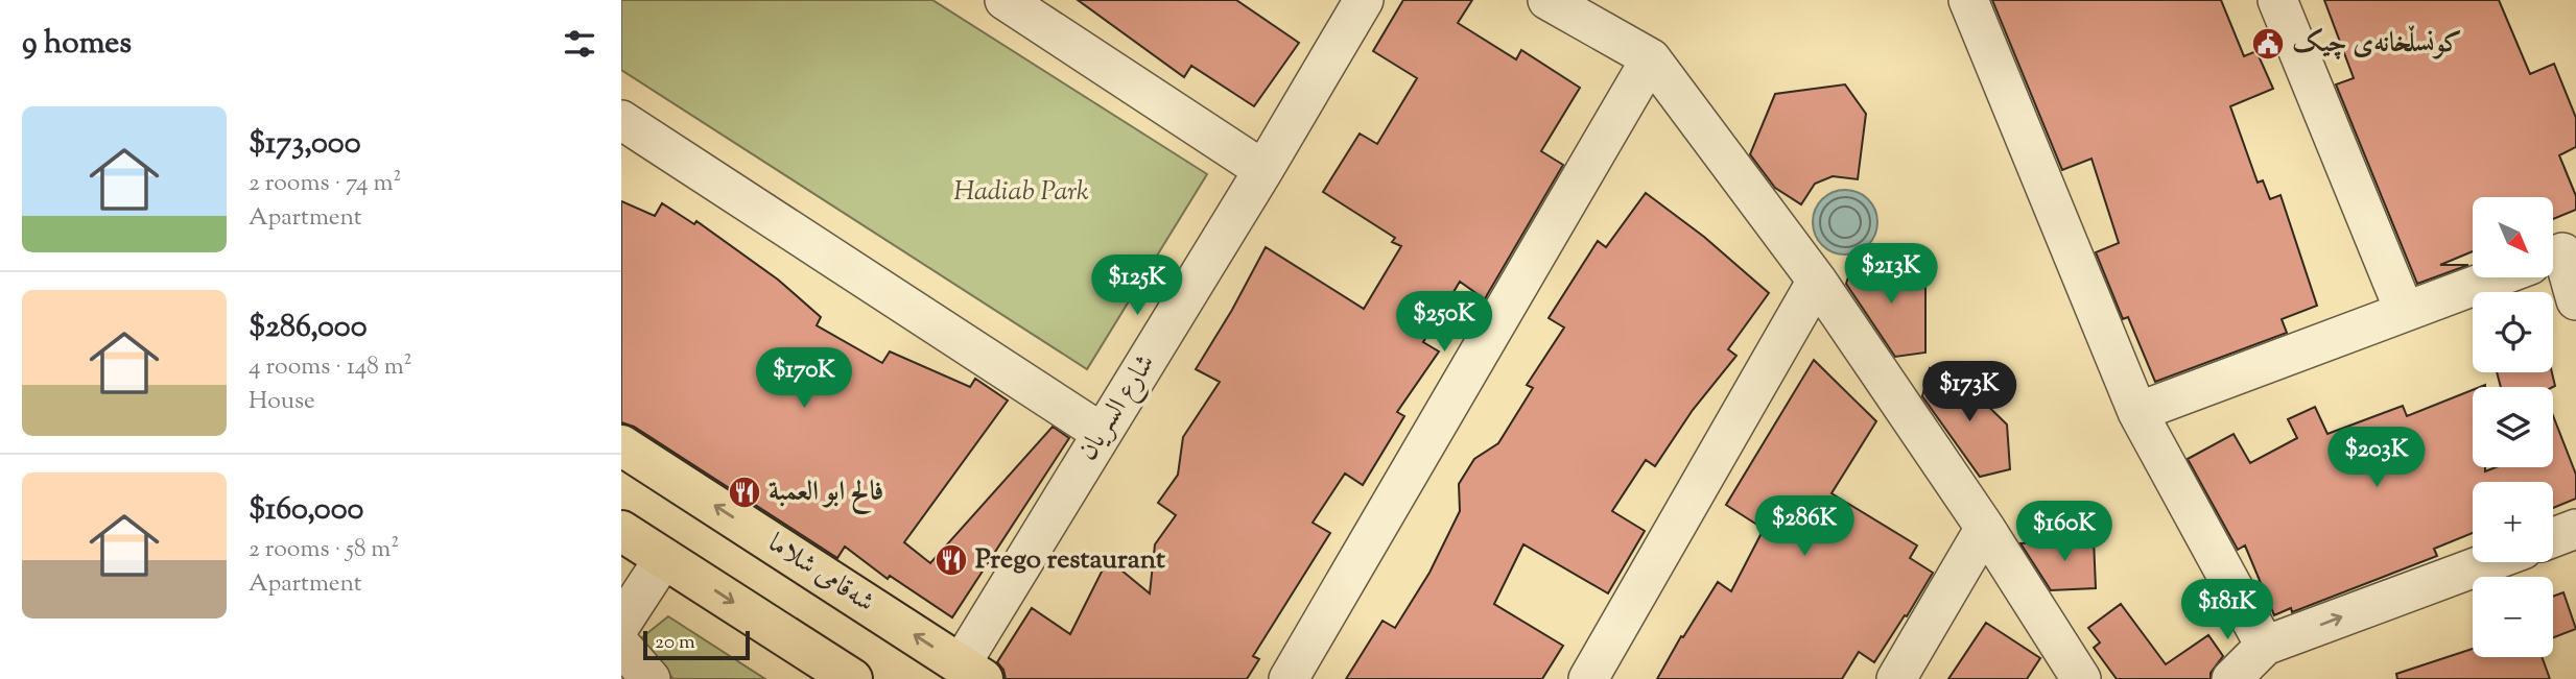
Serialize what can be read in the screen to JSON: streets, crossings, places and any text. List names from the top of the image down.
{
  "streets": {
    "main road": ["شەقامی شلاما"],
    "street": ["شارع السريان"]
  },
  "crossings": [
    ["شارع السريان", "شەقامی شلاما"]
  ],
  "parks": ["Hadiab Park"],
  "places": {
    "public building": ["کونسڵخانەی چیک"],
    "restaurant": ["فالح ابو العمبة", "Prego restaurant"]
  },
  "scale_bar": "20 m",
  "north": "bottom right",
  "page": {
    "heading": "9 homes",
    "list": [
      {
        "name": "$173,000",
        "note": "2 rooms · 74 m² · Apartment"
      },
      {
        "name": "$286,000",
        "note": "4 rooms · 148 m² · House"
      },
      {
        "name": "$160,000",
        "note": "2 rooms · 58 m² · Apartment"
      }
    ],
    "map_buttons": ["+", "−"],
    "price": [
      "$213K",
      "$125K",
      "$250K",
      "$170K",
      "$173K",
      "$203K",
      "$286K",
      "$160K",
      "$181K"
    ],
    "scale": "20 m"
  }
}
